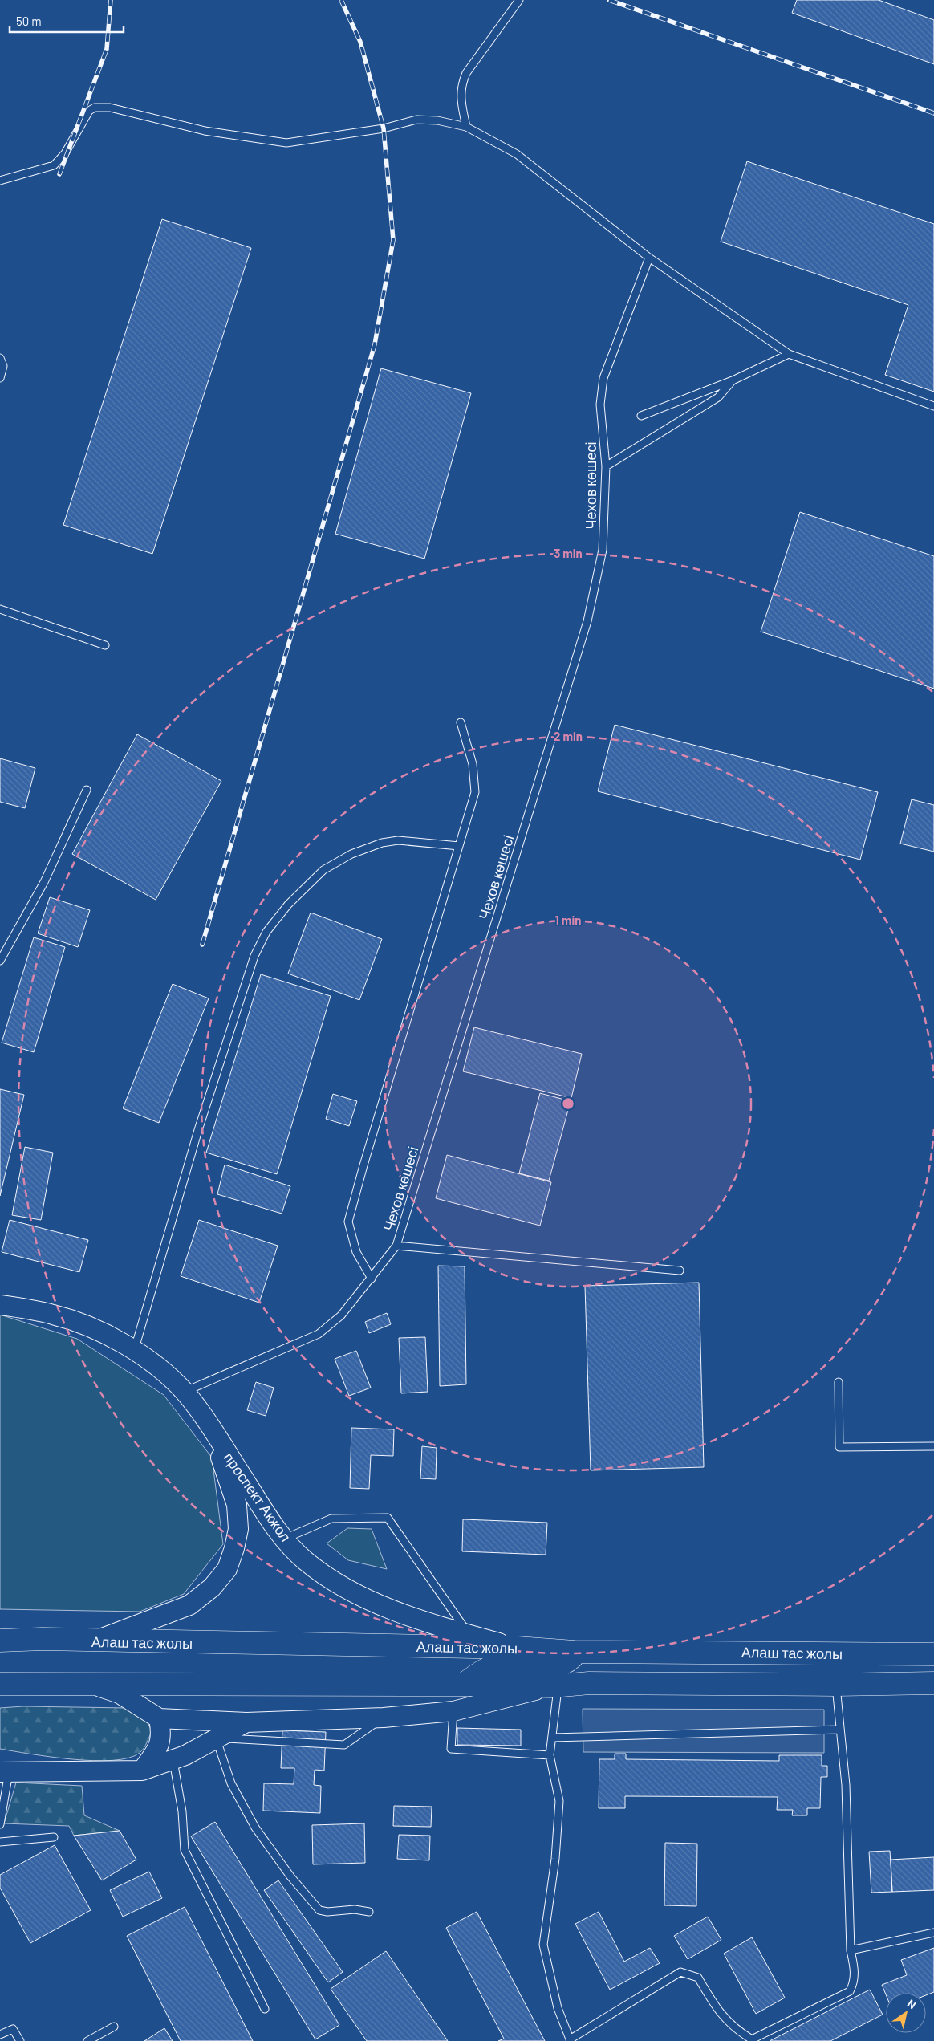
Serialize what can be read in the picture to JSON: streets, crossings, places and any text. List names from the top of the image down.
{
  "streets": {
    "main road": ["проспект Акжол", "Алаш тас жолы"],
    "lane": ["Чехов көшесі"]
  },
  "crossings": [
    ["Чехов көшесі", "проспект Акжол"],
    ["проспект Акжол", "Алаш тас жолы"]
  ],
  "scale_bar": "50 m",
  "north": "top right",
  "rings": ["3 min", "2 min", "1 min"]
}
